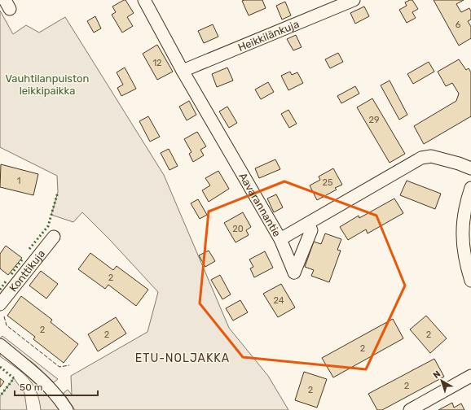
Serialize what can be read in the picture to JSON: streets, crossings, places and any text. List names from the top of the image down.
{
  "streets": {
    "street": ["Heikkilänkuja", "Aavarannantie", "Konttikuja"]
  },
  "crossings": [
    ["Heikkilänkuja", "Aavarannantie"]
  ],
  "districts": ["ETU-NOLJAKKA"],
  "parks": ["Vauhtilanpuiston leikkipaikka"],
  "house_numbers": [
    "6",
    "12",
    "29",
    "1",
    "25",
    "20",
    "2",
    "24",
    "2",
    "2",
    "2",
    "2",
    "2",
    "2"
  ],
  "scale_bar": "50 m",
  "north": "top left"
}
